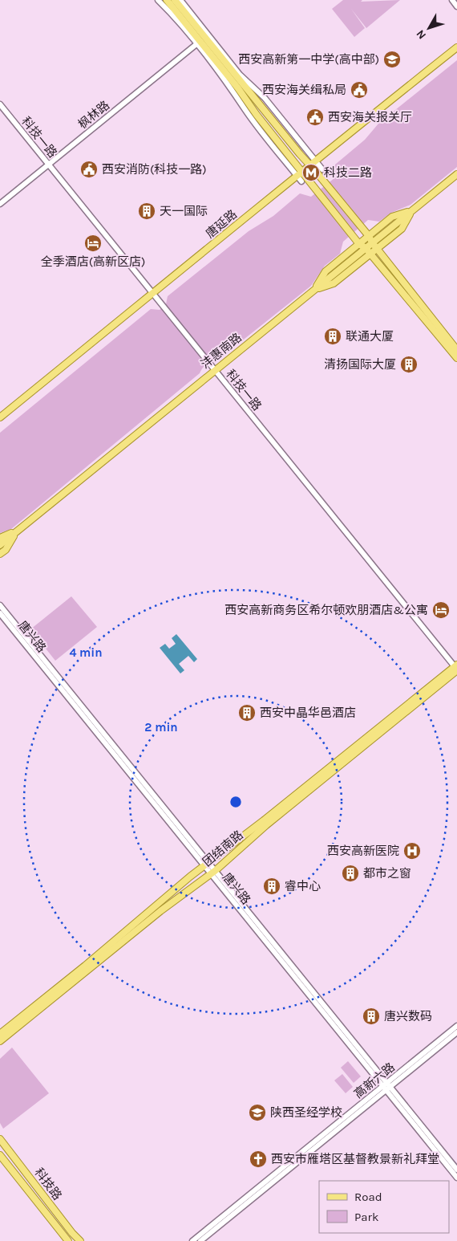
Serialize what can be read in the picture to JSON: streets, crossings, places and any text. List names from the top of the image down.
{
  "streets": {
    "main road": [
      "唐延路",
      "沣惠南路",
      "团结南路",
      "科技路"
    ],
    "street": [
      "枫林路",
      "科技一路",
      "唐兴路",
      "高新六路"
    ]
  },
  "crossings": [
    ["枫林路", "科技一路"],
    ["科技一路", "唐延路"],
    ["科技一路", "沣惠南路"],
    ["科技一路", "团结南路"],
    ["唐兴路", "团结南路"],
    ["唐兴路", "高新六路"]
  ],
  "places": {
    "school or university": ["西安高新第一中学(高中部)", "陕西圣经学校"],
    "public building": ["西安海关缉私局", "西安海关报关厅", "西安消防(科技一路)"],
    "metro station": ["科技二路"],
    "building": [
      "天一国际",
      "联通大厦",
      "清扬国际大厦",
      "西安中晶华邑酒店",
      "都市之窗",
      "睿中心",
      "唐兴数码"
    ],
    "hotel": ["全季酒店(高新区店)", "西安高新商务区希尔顿欢朋酒店&公寓"],
    "hospital": ["西安高新医院"],
    "church": ["西安市雁塔区基督教景新礼拜堂"]
  },
  "legend": ["Road", "Park"],
  "north": "bottom left",
  "rings": ["4 min", "2 min"]
}
